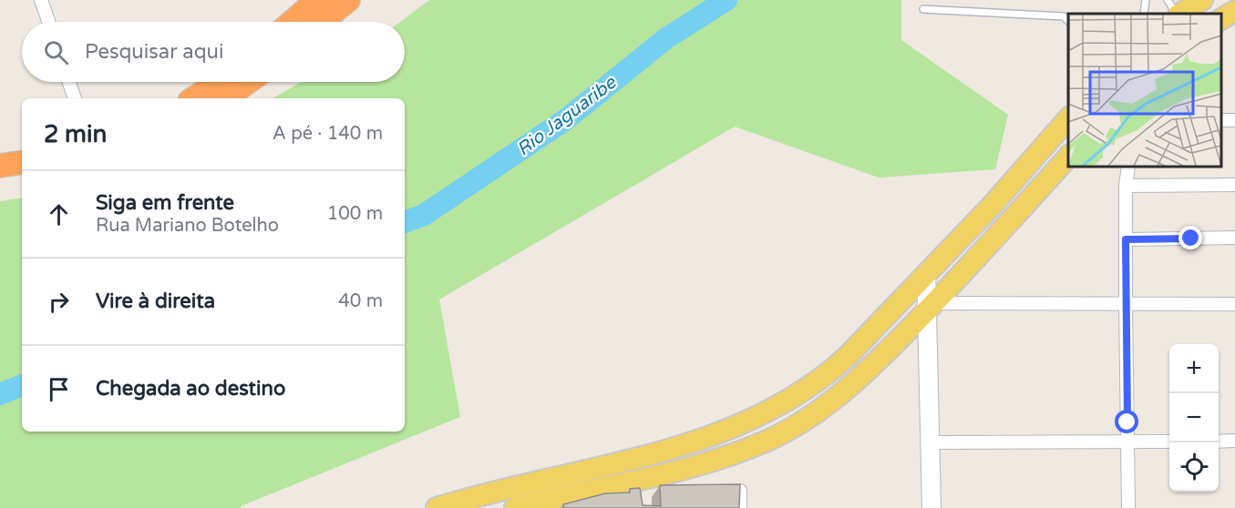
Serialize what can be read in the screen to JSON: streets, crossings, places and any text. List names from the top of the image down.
{
  "water": ["Rio Jaguaribe"],
  "page": {
    "search": "Pesquisar aqui",
    "heading": ["2 min", "A pé · 140 m"],
    "list": [
      ["Siga em frente", "Rua Mariano Botelho", "100 m"],
      ["Vire à direita", "40 m"],
      "Chegada ao destino"
    ],
    "map_buttons": ["+", "−"]
  }
}
